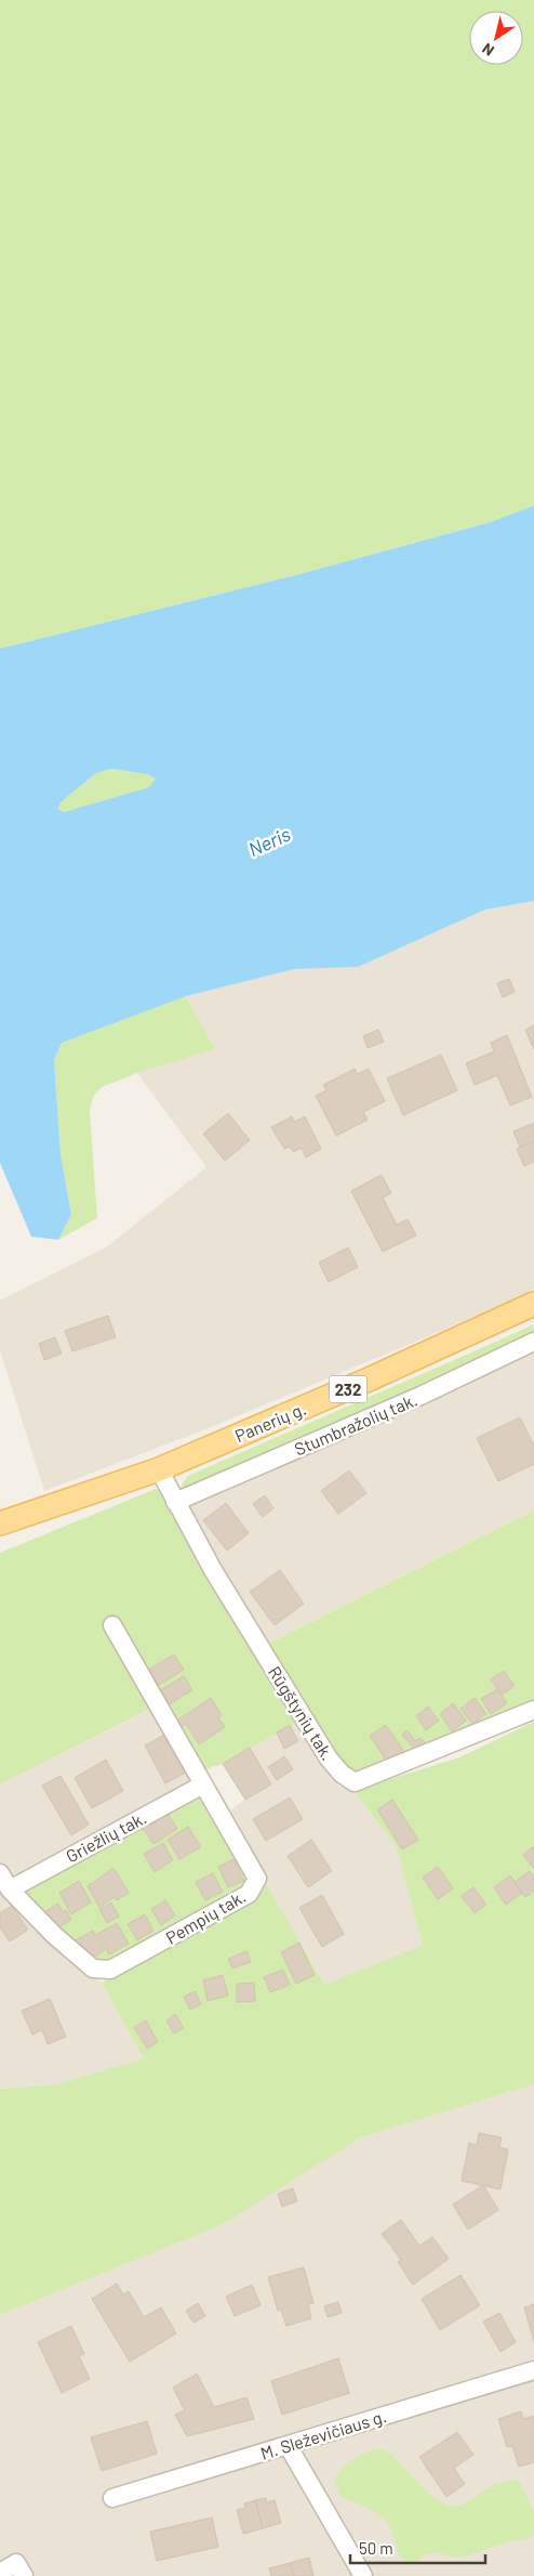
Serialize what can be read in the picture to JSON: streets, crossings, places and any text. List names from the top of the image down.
{
  "streets": {
    "main road": ["232", "Panerių g."],
    "street": [
      "Stumbražolių tak.",
      "Rūgštynių tak.",
      "Griežlių tak.",
      "Pempių tak.",
      "M. Sleževičiaus g."
    ]
  },
  "crossings": [
    ["Panerių g.", "Rūgštynių tak."],
    ["Stumbražolių tak.", "Rūgštynių tak."],
    ["Griežlių tak.", "Pempių tak."]
  ],
  "water": ["Neris"],
  "scale_bar": "50 m",
  "north": "bottom left"
}
